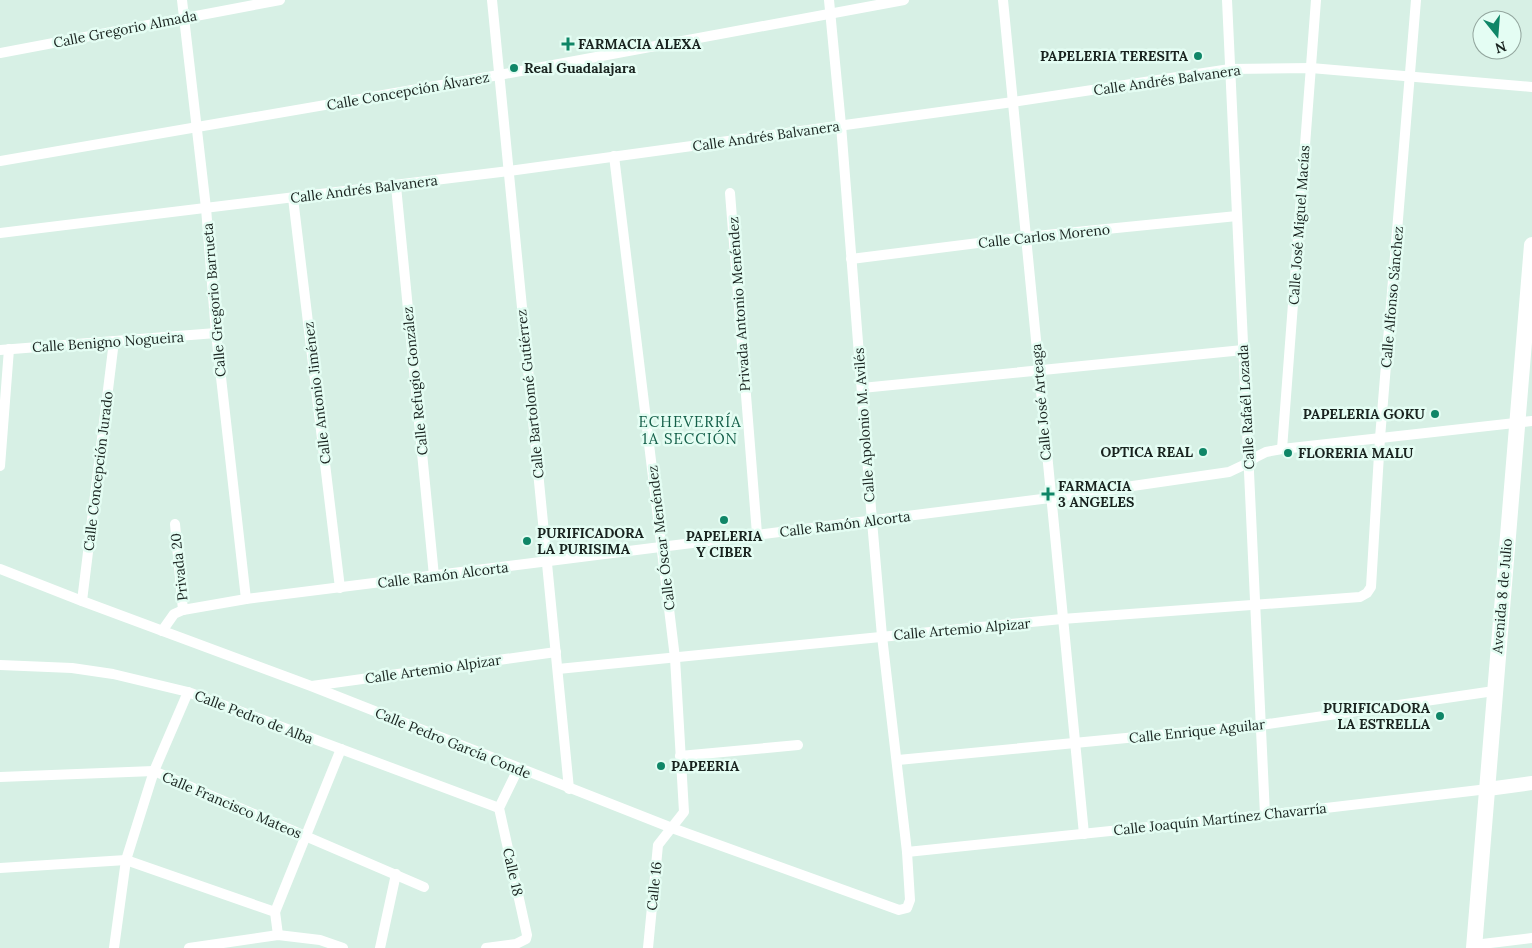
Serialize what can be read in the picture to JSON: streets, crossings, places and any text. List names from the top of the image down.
{
  "streets": {
    "main road": ["Avenida 8 de Julio"],
    "street": [
      "Calle Gregorio Almada",
      "Calle Andrés Balvanera",
      "Calle Concepción Álvarez",
      "Calle José Miguel Macías",
      "Calle Carlos Moreno",
      "Calle Alfonso Sánchez",
      "Calle Gregorio Barrueta",
      "Privada Antonio Menéndez",
      "Calle Benigno Nogueira",
      "Calle Refugio González",
      "Calle Antonio Jiménez",
      "Calle Bartolomé Gutiérrez",
      "Calle José Arteaga",
      "Calle Rafaél Lozada",
      "Calle Apolonio M. Avilés",
      "Calle Concepción Jurado",
      "Calle Ramón Alcorta",
      "Calle Óscar Menéndez",
      "Privada 20",
      "Calle Artemio Alpizar",
      "Calle Pedro de Alba",
      "Calle Enrique Aguilar",
      "Calle Pedro García Conde",
      "Calle Francisco Mateos",
      "Calle Joaquín Martínez Chavarría",
      "Calle 18",
      "Calle 16"
    ]
  },
  "crossings": [
    ["Calle Gregorio Almada", "Calle Gregorio Barrueta"],
    ["Calle Andrés Balvanera", "Calle José Miguel Macías"],
    ["Calle Andrés Balvanera", "Calle Alfonso Sánchez"],
    ["Calle Andrés Balvanera", "Calle Gregorio Barrueta"],
    ["Calle Andrés Balvanera", "Calle Refugio González"],
    ["Calle Andrés Balvanera", "Calle Antonio Jiménez"],
    ["Calle Andrés Balvanera", "Calle Bartolomé Gutiérrez"],
    ["Calle Andrés Balvanera", "Calle José Arteaga"],
    ["Calle Andrés Balvanera", "Calle Rafaél Lozada"],
    ["Calle Andrés Balvanera", "Calle Apolonio M. Avilés"],
    ["Calle Andrés Balvanera", "Calle Óscar Menéndez"],
    ["Calle Concepción Álvarez", "Calle Gregorio Barrueta"],
    ["Calle Concepción Álvarez", "Calle Bartolomé Gutiérrez"],
    ["Calle Concepción Álvarez", "Calle Apolonio M. Avilés"],
    ["Calle José Miguel Macías", "Calle Ramón Alcorta"],
    ["Calle Carlos Moreno", "Calle José Arteaga"],
    ["Calle Carlos Moreno", "Calle Rafaél Lozada"],
    ["Calle Carlos Moreno", "Calle Apolonio M. Avilés"],
    ["Calle Alfonso Sánchez", "Calle Ramón Alcorta"],
    ["Calle Alfonso Sánchez", "Calle Artemio Alpizar"],
    ["Calle Gregorio Barrueta", "Calle Benigno Nogueira"],
    ["Calle Gregorio Barrueta", "Calle Ramón Alcorta"],
    ["Privada Antonio Menéndez", "Calle Ramón Alcorta"],
    ["Calle Benigno Nogueira", "Calle Concepción Jurado"],
    ["Calle Refugio González", "Calle Ramón Alcorta"],
    ["Calle Antonio Jiménez", "Calle Ramón Alcorta"],
    ["Calle Bartolomé Gutiérrez", "Calle Ramón Alcorta"],
    ["Calle Bartolomé Gutiérrez", "Calle Artemio Alpizar"],
    ["Calle Bartolomé Gutiérrez", "Calle Pedro García Conde"],
    ["Calle José Arteaga", "Calle Ramón Alcorta"],
    ["Calle José Arteaga", "Calle Artemio Alpizar"],
    ["Calle José Arteaga", "Calle Enrique Aguilar"],
    ["Calle José Arteaga", "Calle Joaquín Martínez Chavarría"],
    ["Calle Rafaél Lozada", "Calle Ramón Alcorta"],
    ["Calle Rafaél Lozada", "Calle Artemio Alpizar"],
    ["Calle Rafaél Lozada", "Calle Enrique Aguilar"],
    ["Calle Rafaél Lozada", "Calle Joaquín Martínez Chavarría"],
    ["Calle Apolonio M. Avilés", "Calle Ramón Alcorta"],
    ["Calle Apolonio M. Avilés", "Calle Artemio Alpizar"],
    ["Calle Apolonio M. Avilés", "Calle Enrique Aguilar"],
    ["Calle Apolonio M. Avilés", "Calle Pedro García Conde"],
    ["Calle Apolonio M. Avilés", "Calle Joaquín Martínez Chavarría"],
    ["Calle Concepción Jurado", "Calle Pedro García Conde"],
    ["Calle Ramón Alcorta", "Calle Óscar Menéndez"],
    ["Calle Ramón Alcorta", "Privada 20"],
    ["Calle Ramón Alcorta", "Avenida 8 de Julio"],
    ["Calle Óscar Menéndez", "Calle Artemio Alpizar"],
    ["Calle Óscar Menéndez", "Calle Pedro García Conde"],
    ["Calle Óscar Menéndez", "Calle 16"],
    ["Avenida 8 de Julio", "Calle Enrique Aguilar"],
    ["Avenida 8 de Julio", "Calle Joaquín Martínez Chavarría"],
    ["Calle Artemio Alpizar", "Calle Pedro García Conde"],
    ["Calle Pedro de Alba", "Calle 18"],
    ["Calle Pedro García Conde", "Calle 16"]
  ],
  "districts": ["ECHEVERRÍA 1A SECCIÓN"],
  "places": {
    "health": ["FARMACIA ALEXA", "FARMACIA 3 ANGELES"],
    "other": [
      "PAPELERIA TERESITA",
      "Real Guadalajara",
      "PAPELERIA GOKU",
      "OPTICA REAL",
      "FLORERIA MALU",
      "PAPELERIA Y CIBER",
      "PURIFICADORA LA PURISIMA",
      "PURIFICADORA LA ESTRELLA",
      "PAPEERIA"
    ]
  },
  "north": "bottom"
}
